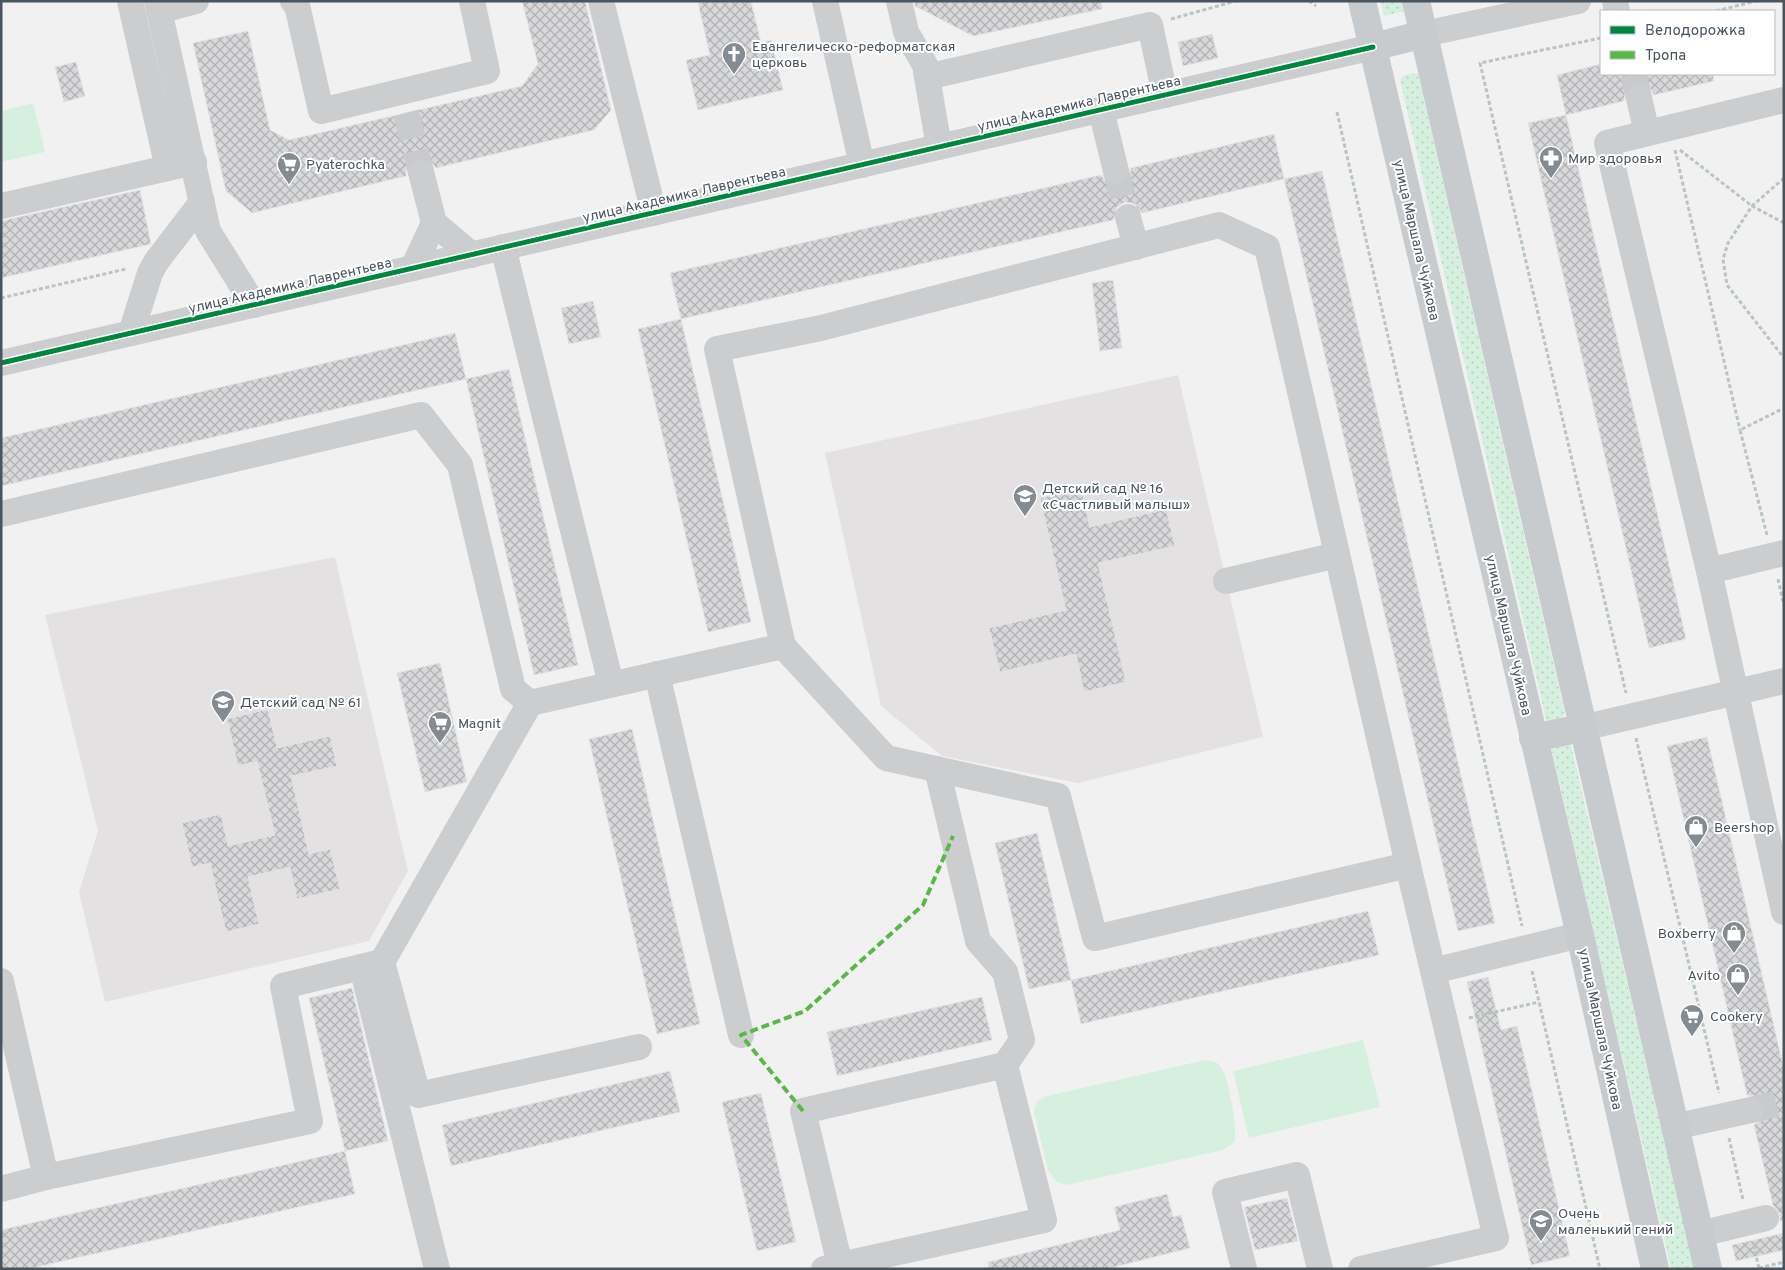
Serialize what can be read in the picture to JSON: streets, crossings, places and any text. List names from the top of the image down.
{
  "streets": {
    "main road": ["улица Маршала Чуйкова"],
    "street": ["улица Академика Лаврентьева"]
  },
  "crossings": [
    ["улица Академика Лаврентьева", "улица Маршала Чуйкова"]
  ],
  "places": {
    "church": ["Евангелическо-реформатская церковь"],
    "pharmacy": ["Мир здоровья"],
    "supermarket": ["Pyaterochka", "Magnit", "Cookery"],
    "school or university": ["Детский сад № 16 «Счастливый малыш»", "Детский сад № 61", "Очень маленький гений"],
    "shop": ["Beershop", "Boxberry", "Avito"]
  },
  "legend": ["Велодорожка", "Тропа"]
}
